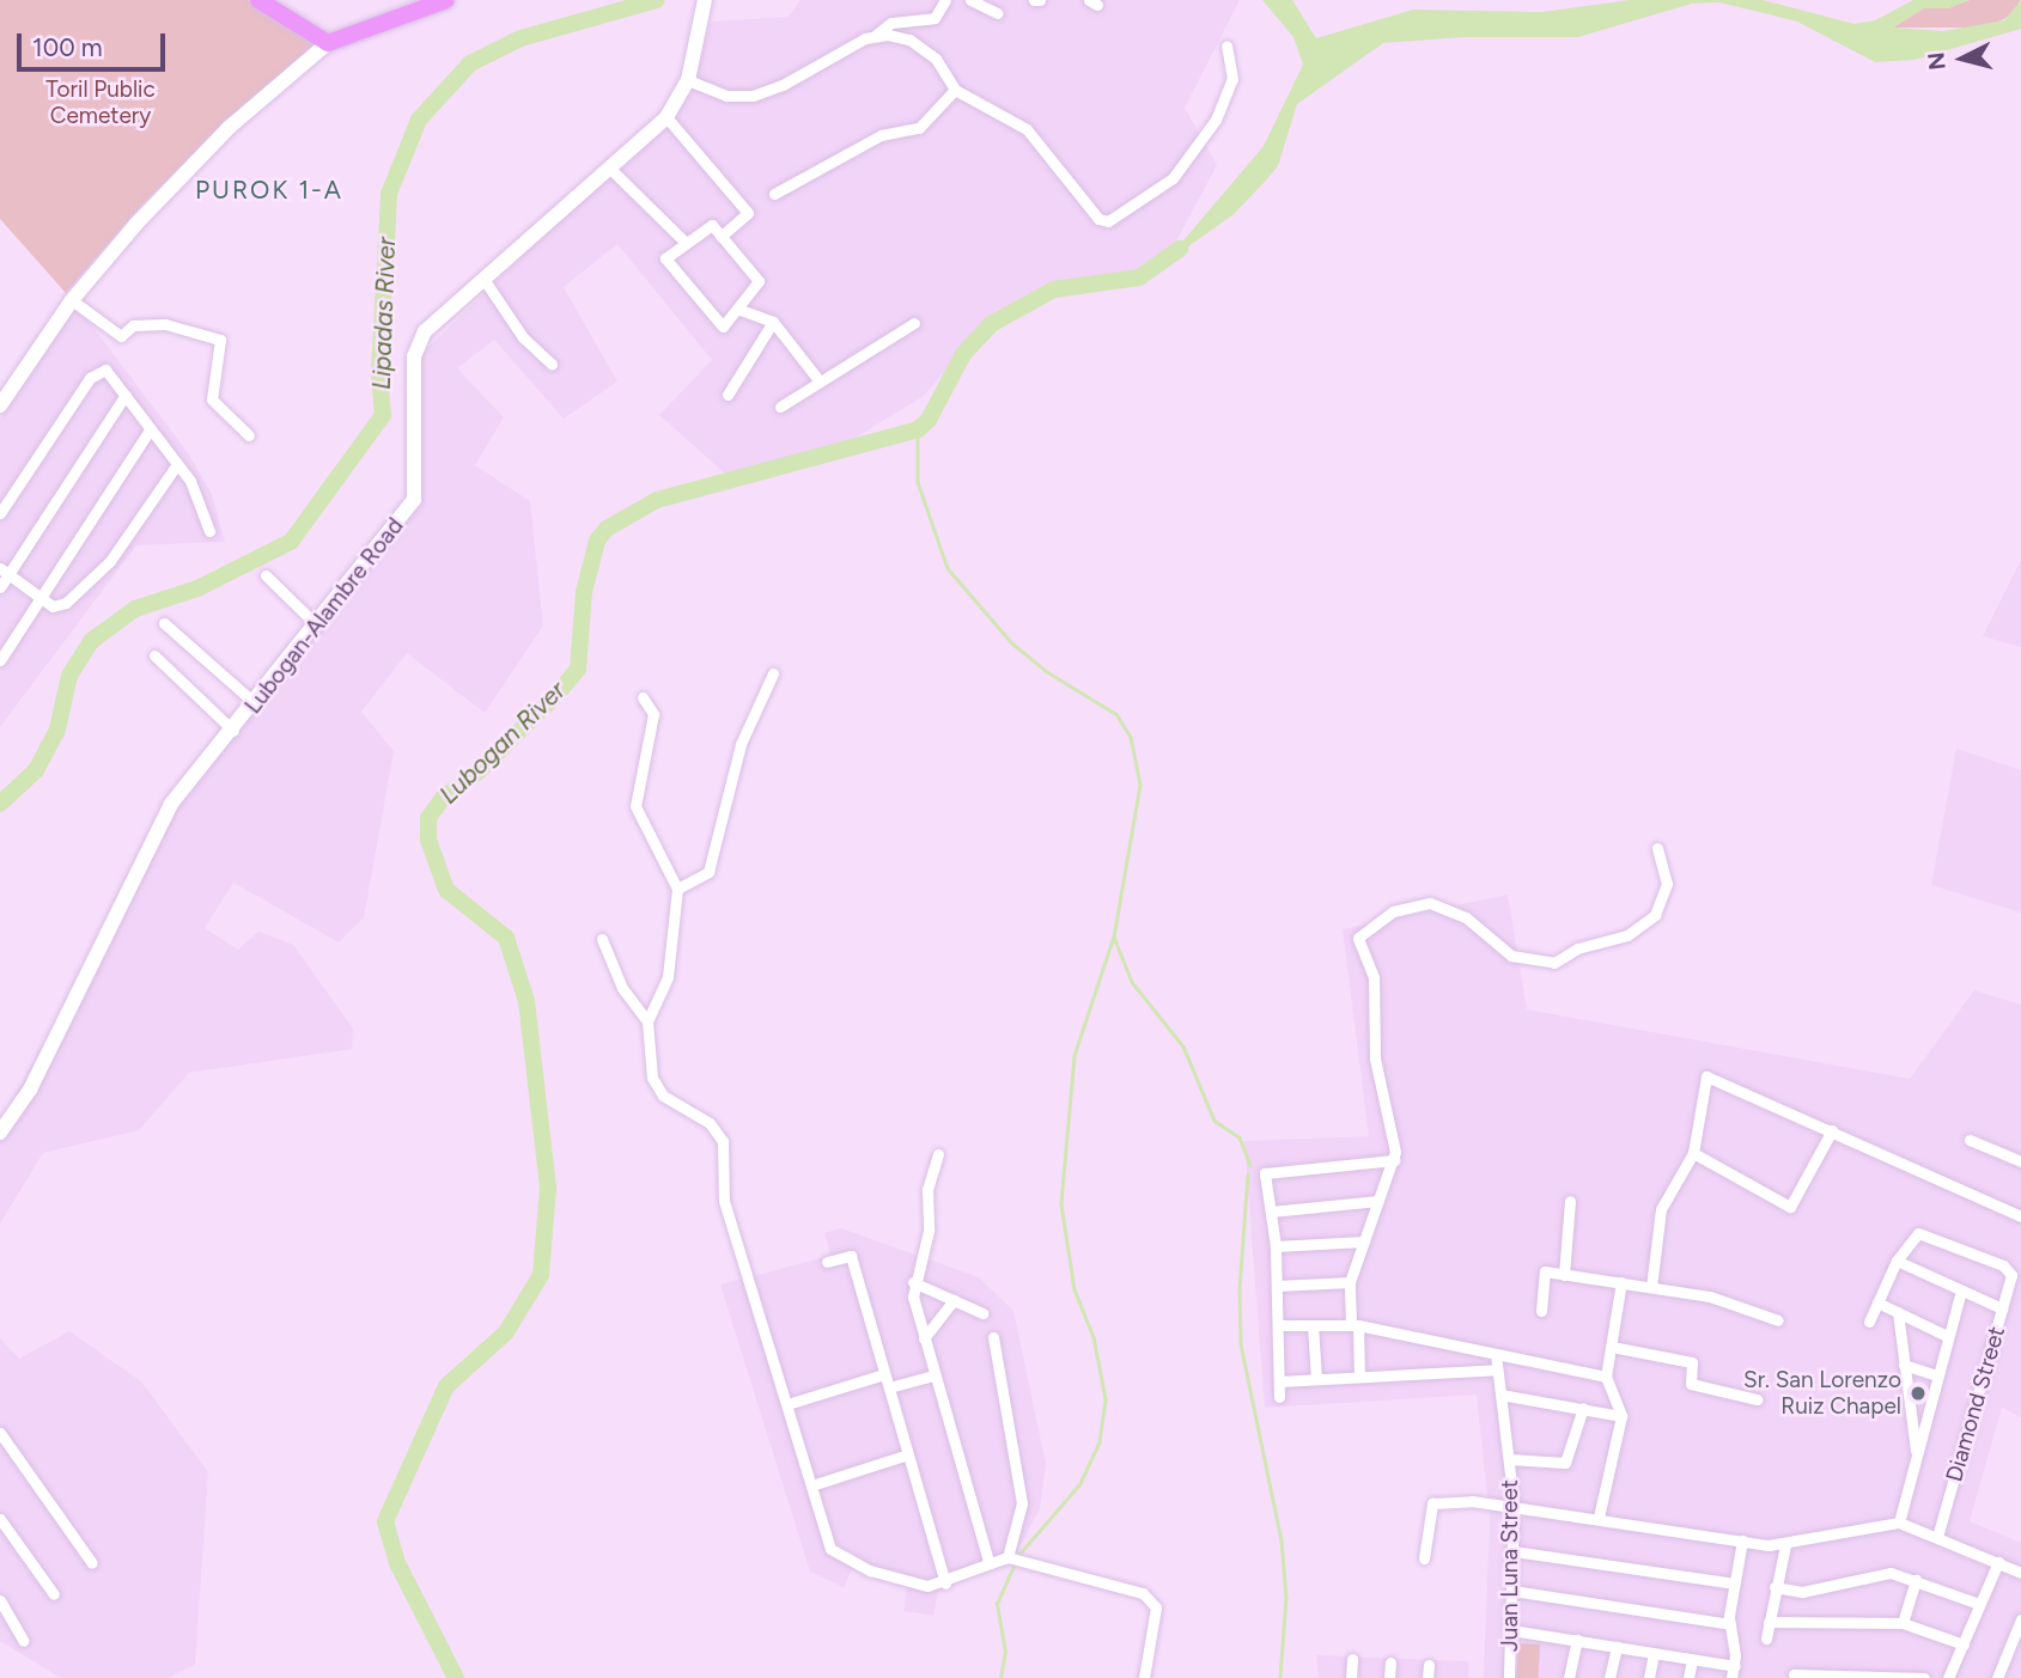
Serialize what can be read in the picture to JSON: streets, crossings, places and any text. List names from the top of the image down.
{
  "streets": {
    "street": ["Lubogan-Alambre Road", "Diamond Street", "Juan Luna Street"]
  },
  "districts": ["PUROK 1-A"],
  "water": ["Lipadas River", "Lubogan River"],
  "parks": ["Toril Public Cemetery"],
  "places": ["Sr. San Lorenzo Ruiz Chapel"],
  "scale_bar": "100 m",
  "north": "left"
}
